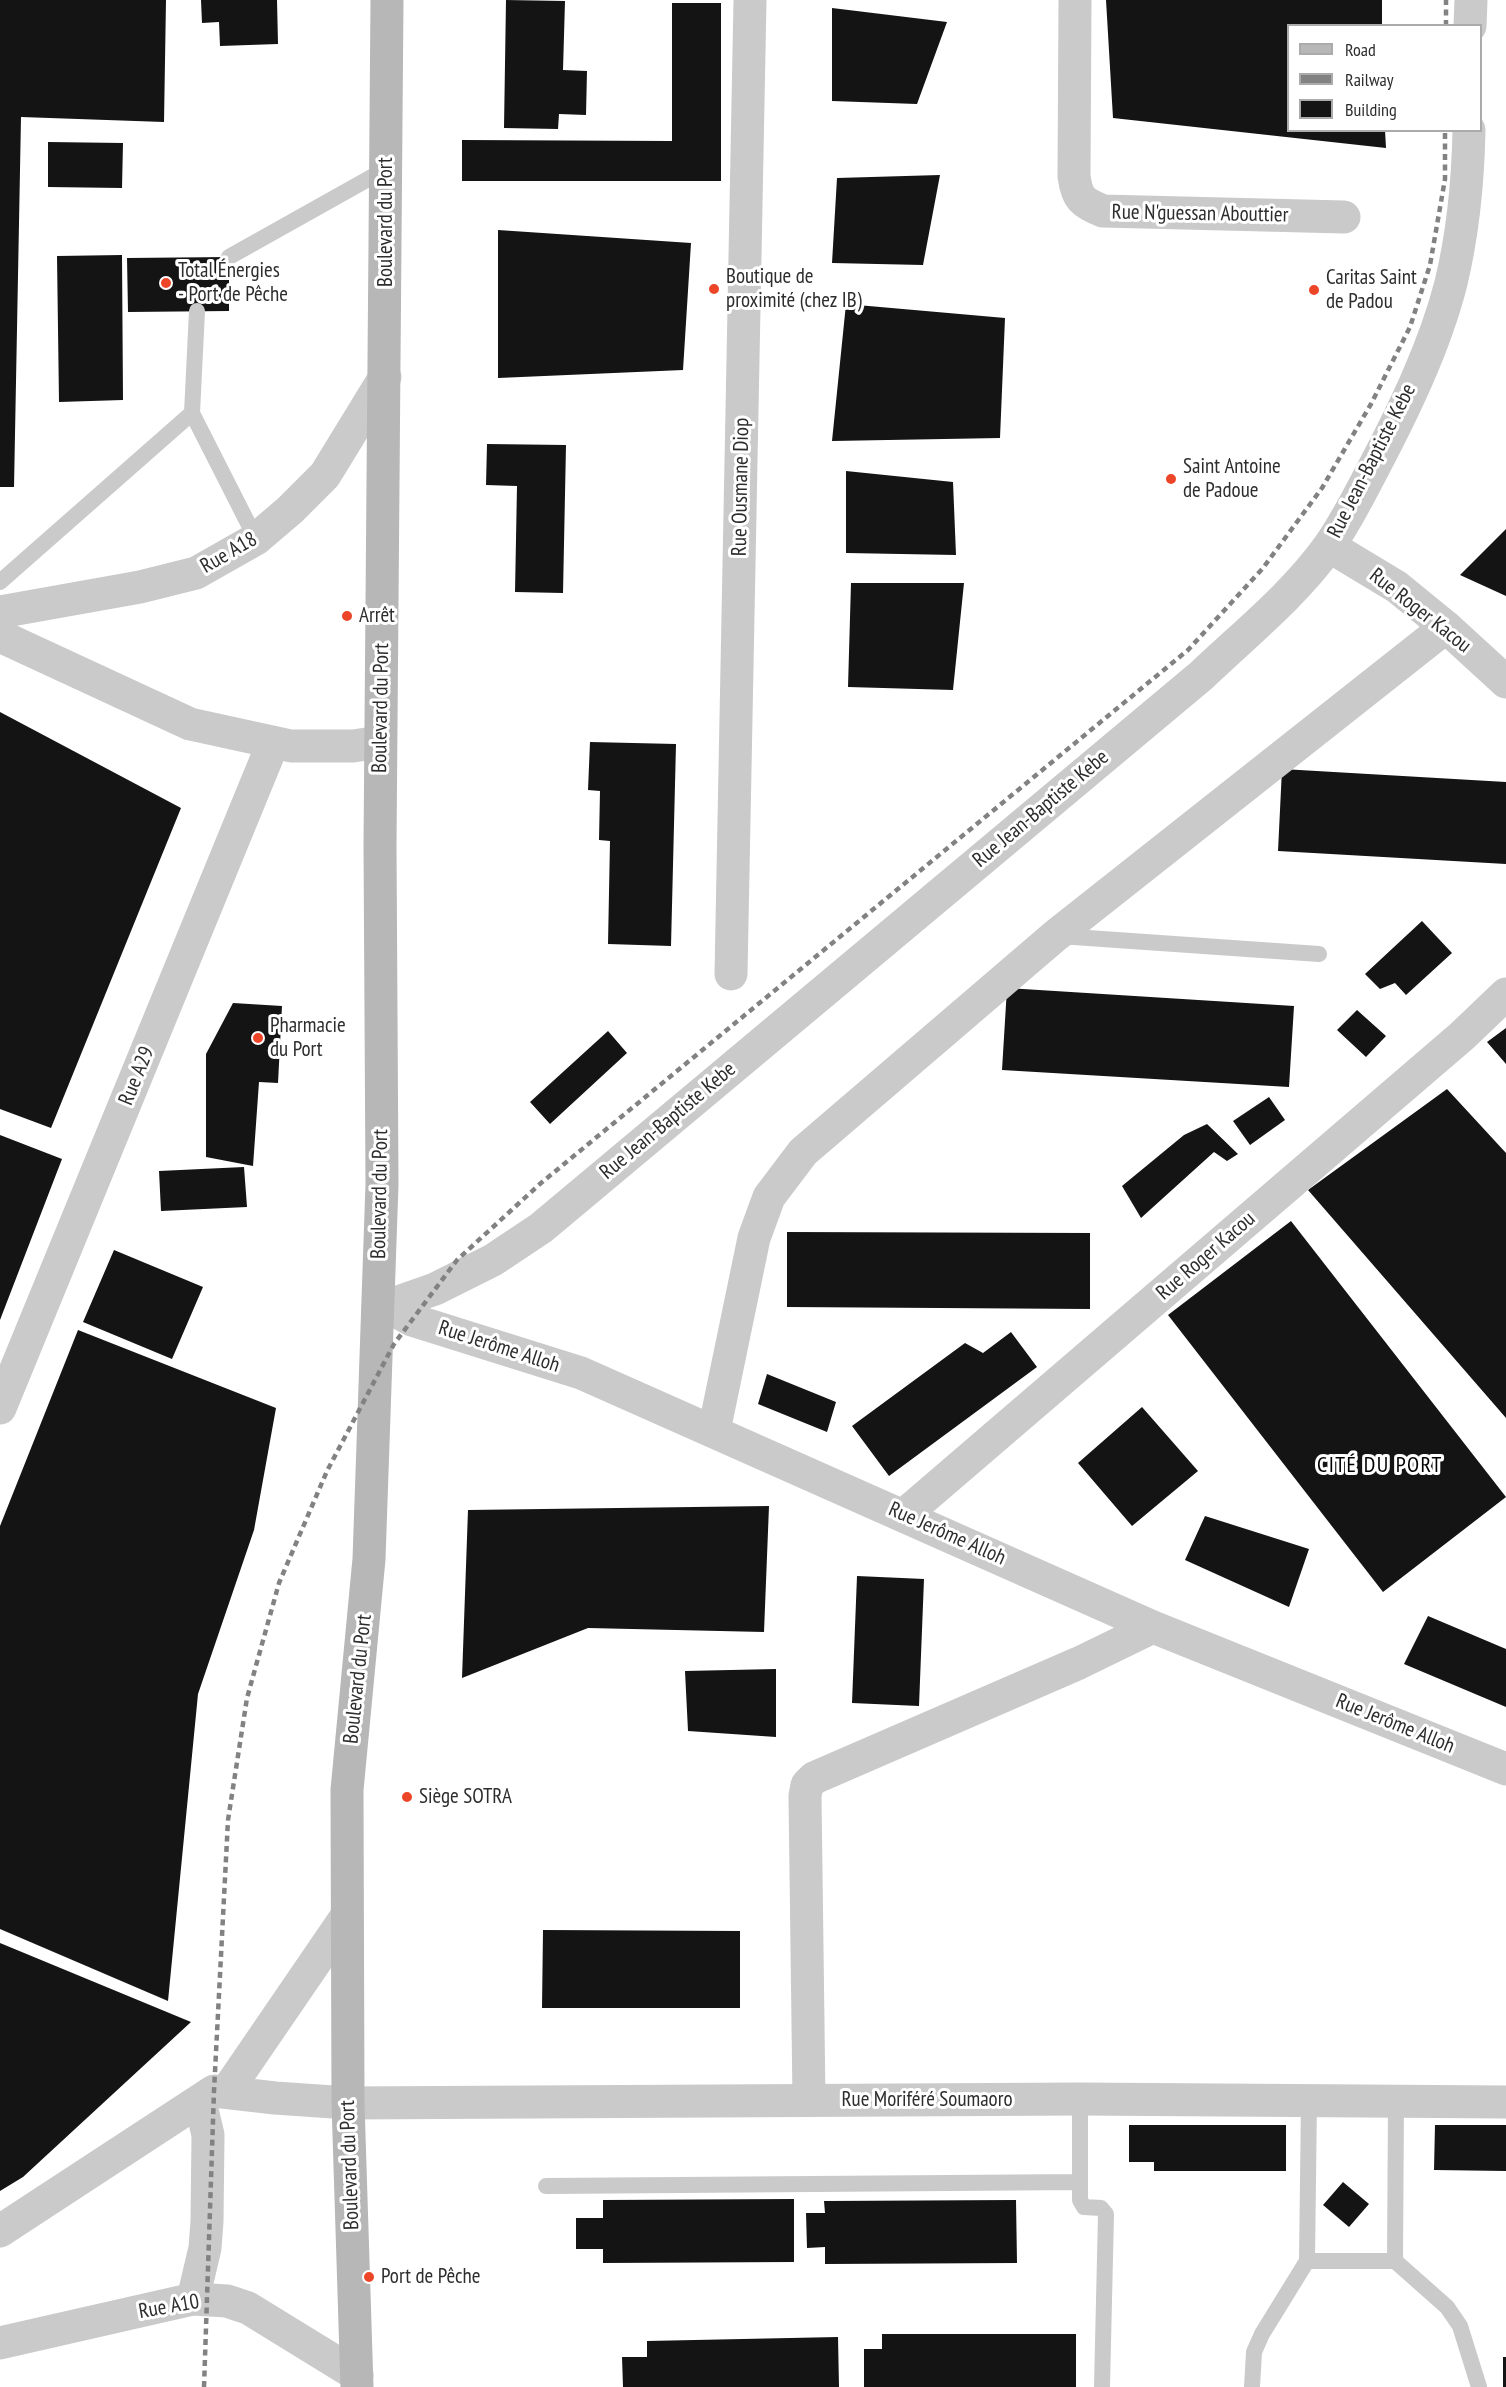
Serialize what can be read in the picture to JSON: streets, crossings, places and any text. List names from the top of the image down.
{
  "streets": {
    "main road": ["Boulevard du Port"],
    "street": [
      "Rue N'guessan Abouttier",
      "Rue Jean-Baptiste Kebe",
      "Rue Ousmane Diop",
      "Rue A18",
      "Rue Roger Kacou",
      "Rue A29",
      "Rue Jerôme Alloh",
      "Rue Moriféré Soumaoro",
      "Rue A10"
    ]
  },
  "crossings": [
    ["Boulevard du Port", "Rue Jean-Baptiste Kebe"],
    ["Boulevard du Port", "Rue A18"],
    ["Boulevard du Port", "Rue Jerôme Alloh"],
    ["Boulevard du Port", "Rue Moriféré Soumaoro"],
    ["Boulevard du Port", "Rue A10"],
    ["Rue Jean-Baptiste Kebe", "Rue Roger Kacou"],
    ["Rue Jean-Baptiste Kebe", "Rue Jerôme Alloh"],
    ["Rue Roger Kacou", "Rue Jerôme Alloh"]
  ],
  "districts": ["CITÉ DU PORT"],
  "places": [
    "Total Énergies - Port de Pêche",
    "Boutique de proximité (chez IB)",
    "Caritas Saint de Padou",
    "Saint Antoine de Padoue",
    "Arrêt",
    "Pharmacie du Port",
    "Siège SOTRA",
    "Port de Pêche"
  ],
  "legend": ["Road", "Railway", "Building"]
}
